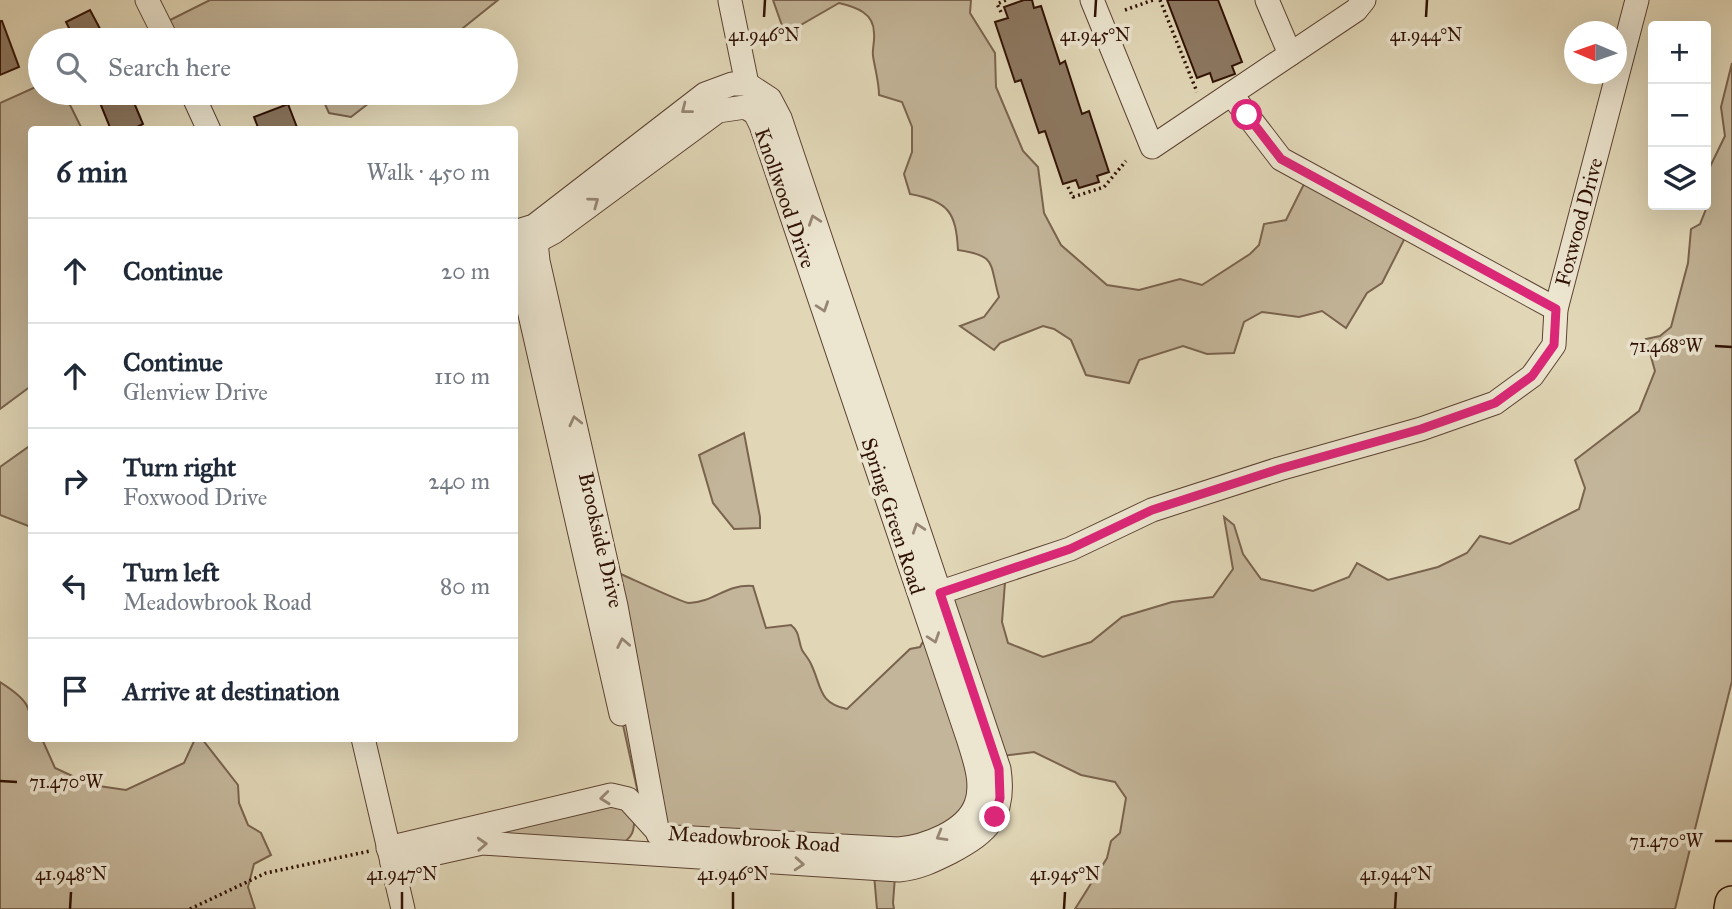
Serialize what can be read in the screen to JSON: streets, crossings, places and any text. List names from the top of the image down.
{
  "streets": {
    "street": [
      "Knollwood Drive",
      "Foxwood Drive",
      "Spring Green Road",
      "Brookside Drive",
      "Meadowbrook Road"
    ]
  },
  "crossings": [
    ["Knollwood Drive", "Spring Green Road"],
    ["Knollwood Drive", "Brookside Drive"],
    ["Foxwood Drive", "Spring Green Road"],
    ["Foxwood Drive", "Meadowbrook Road"],
    ["Spring Green Road", "Meadowbrook Road"],
    ["Brookside Drive", "Meadowbrook Road"]
  ],
  "one_way": ["Spring Green Road"],
  "north": "left",
  "page": {
    "map_buttons": ["+", "−"],
    "search": "Search here",
    "heading": ["6 min", "Walk · 450 m"],
    "list": [
      ["Continue", "20 m"],
      ["Continue", "Glenview Drive", "110 m"],
      ["Turn right", "Foxwood Drive", "240 m"],
      ["Turn left", "Meadowbrook Road", "80 m"],
      "Arrive at destination"
    ]
  },
  "coordinates": [
    "41.946°N",
    "41.945°N",
    "41.944°N",
    "71.468°W",
    "71.470°W",
    "41.948°N",
    "41.947°N"
  ]
}
